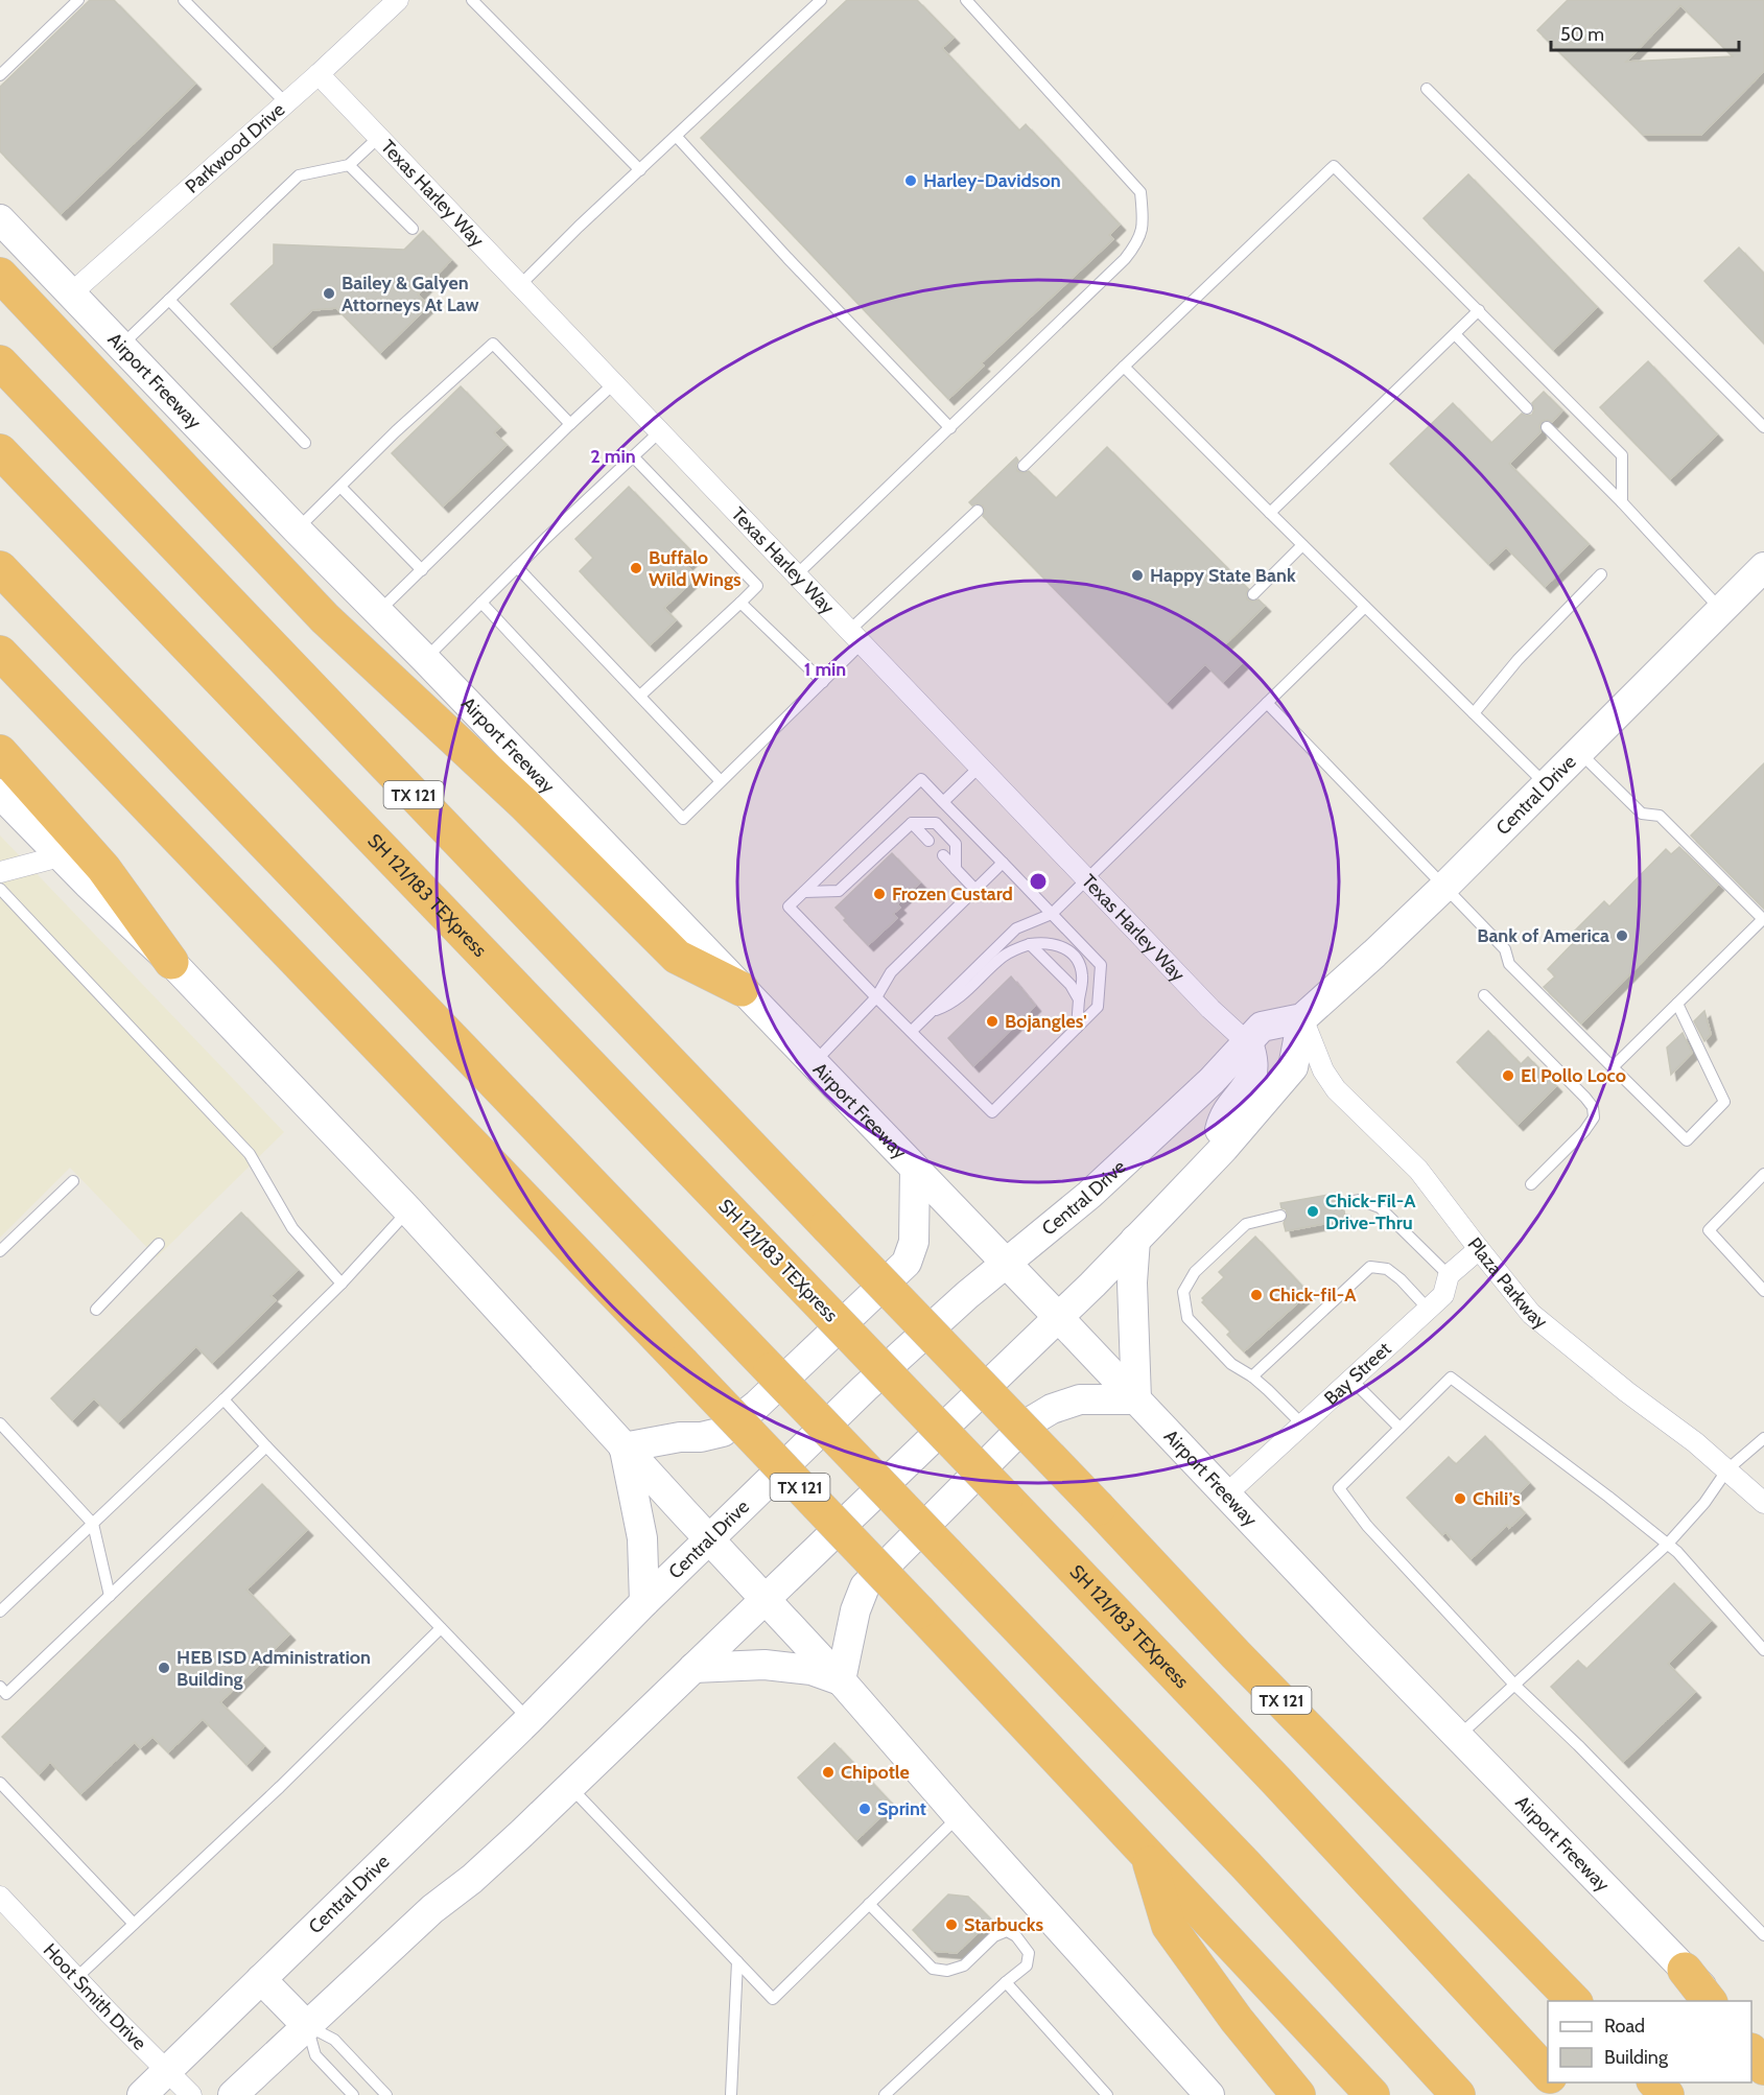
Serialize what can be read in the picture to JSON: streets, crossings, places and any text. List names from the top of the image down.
{
  "streets": {
    "highway": ["TX 121", "SH 121/183 TEXpress"],
    "main road": ["Airport Freeway", "Central Drive"],
    "street": [
      "Parkwood Drive",
      "Texas Harley Way",
      "Plaza Parkway",
      "Bay Street",
      "Hoot Smith Drive"
    ]
  },
  "crossings": [
    ["Parkwood Drive", "Texas Harley Way"],
    ["Parkwood Drive", "Airport Freeway"],
    ["Texas Harley Way", "Central Drive"],
    ["Airport Freeway", "Central Drive"],
    ["Airport Freeway", "Bay Street"],
    ["Central Drive", "Plaza Parkway"],
    ["Central Drive", "Hoot Smith Drive"],
    ["Plaza Parkway", "Bay Street"]
  ],
  "places": [
    "Harley-Davidson",
    "Bailey & Galyen Attorneys At Law",
    "Buffalo Wild Wings",
    "Happy State Bank",
    "Frozen Custard",
    "Bank of America",
    "Bojangles'",
    "El Pollo Loco",
    "Chick-Fil-A Drive-Thru",
    "Chick-fil-A",
    "Chili’s",
    "HEB ISD Administration Building",
    "Chipotle",
    "Sprint",
    "Starbucks"
  ],
  "legend": ["Road", "Building"],
  "scale_bar": "50 m",
  "rings": ["2 min", "1 min"]
}
